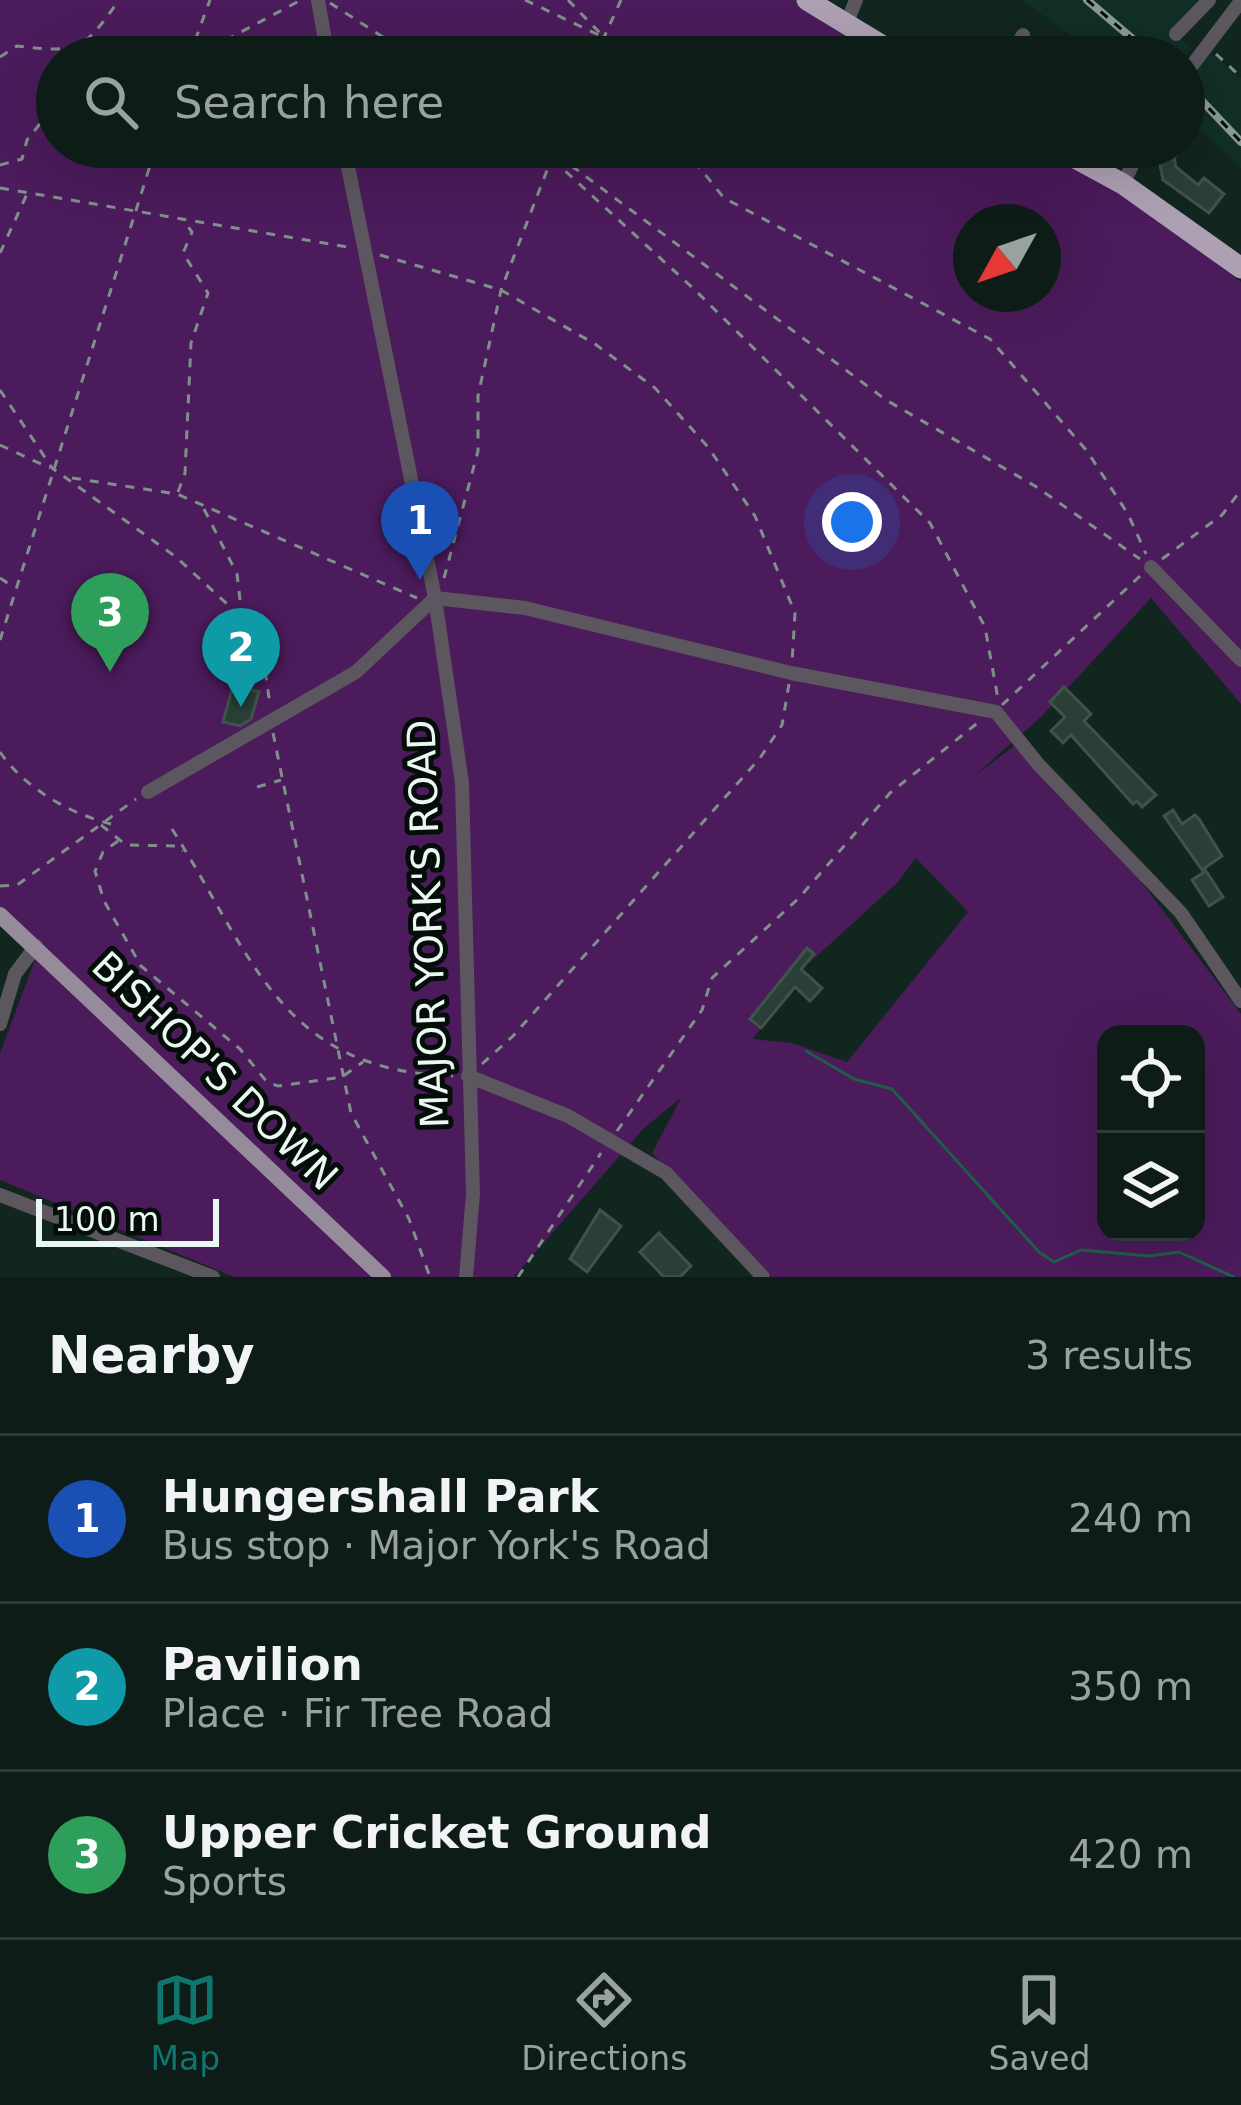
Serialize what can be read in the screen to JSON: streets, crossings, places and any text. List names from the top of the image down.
{
  "streets": {
    "main road": ["BISHOP'S DOWN"],
    "street": ["MAJOR YORK'S ROAD"]
  },
  "scale_bar": "100 m",
  "north": "bottom left",
  "page": {
    "search": "Search here",
    "pins": ["1", "3", "2"],
    "scale": "100 m",
    "heading": ["Nearby", "3 results"],
    "list": [
      {
        "mark": "1",
        "name": "Hungershall Park",
        "note": "Bus stop · Major York's Road",
        "value": "240 m"
      },
      {
        "mark": "2",
        "name": "Pavilion",
        "note": "Place · Fir Tree Road",
        "value": "350 m"
      },
      {
        "mark": "3",
        "name": "Upper Cricket Ground",
        "note": "Sports",
        "value": "420 m"
      }
    ],
    "nav": ["Map", "Directions", "Saved"]
  }
}
